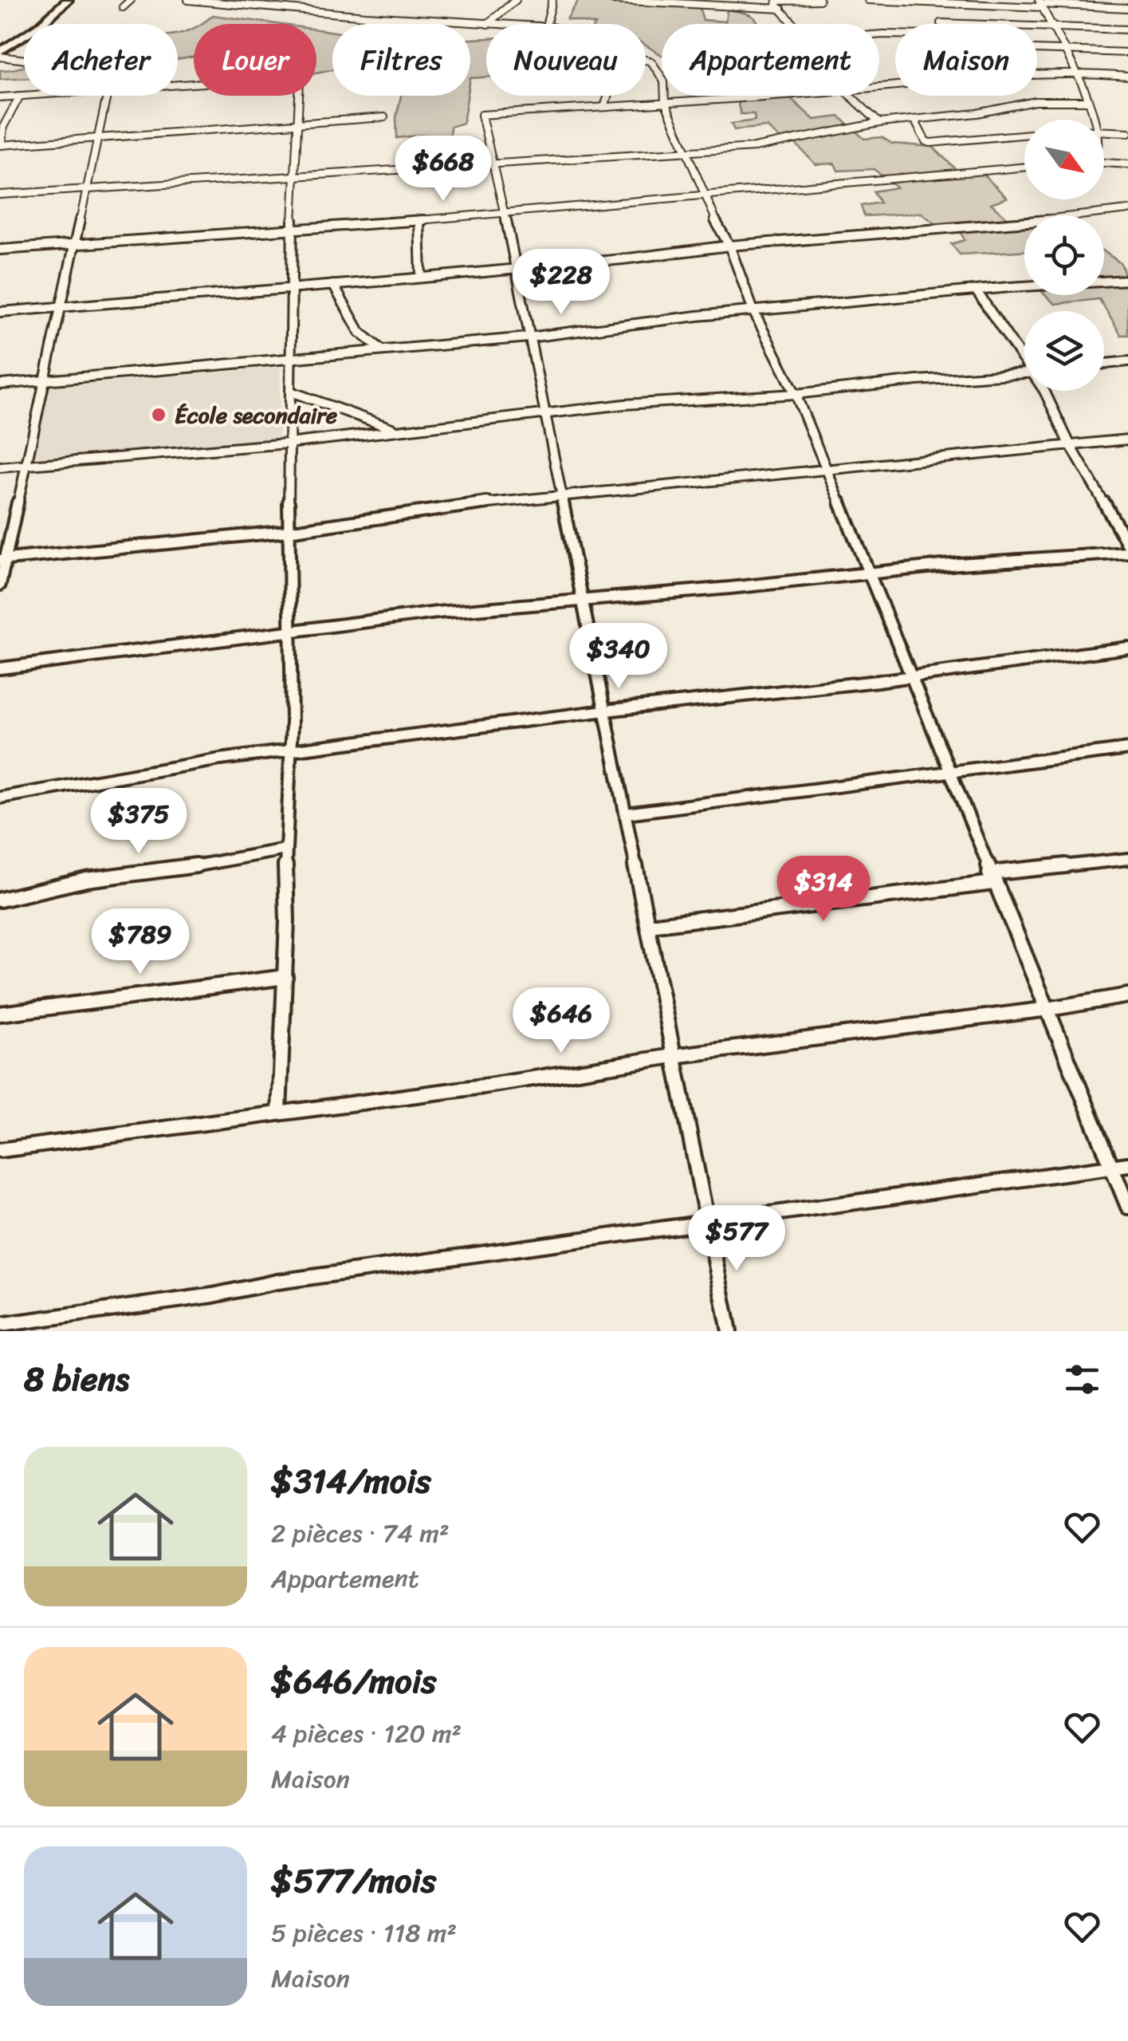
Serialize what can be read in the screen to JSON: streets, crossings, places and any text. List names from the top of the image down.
{
  "places": ["École secondaire"],
  "north": "bottom right",
  "page": {
    "chip": [
      "Acheter",
      "Louer",
      "Filtres",
      "Nouveau",
      "Appartement",
      "Maison"
    ],
    "price": [
      "$668",
      "$228",
      "$340",
      "$375",
      "$314",
      "$789",
      "$646",
      "$577"
    ],
    "heading": "8 biens",
    "list": [
      {
        "name": "$314/mois",
        "note": "2 pièces · 74 m² · Appartement"
      },
      {
        "name": "$646/mois",
        "note": "4 pièces · 120 m² · Maison"
      },
      {
        "name": "$577/mois",
        "note": "5 pièces · 118 m² · Maison"
      }
    ]
  }
}
